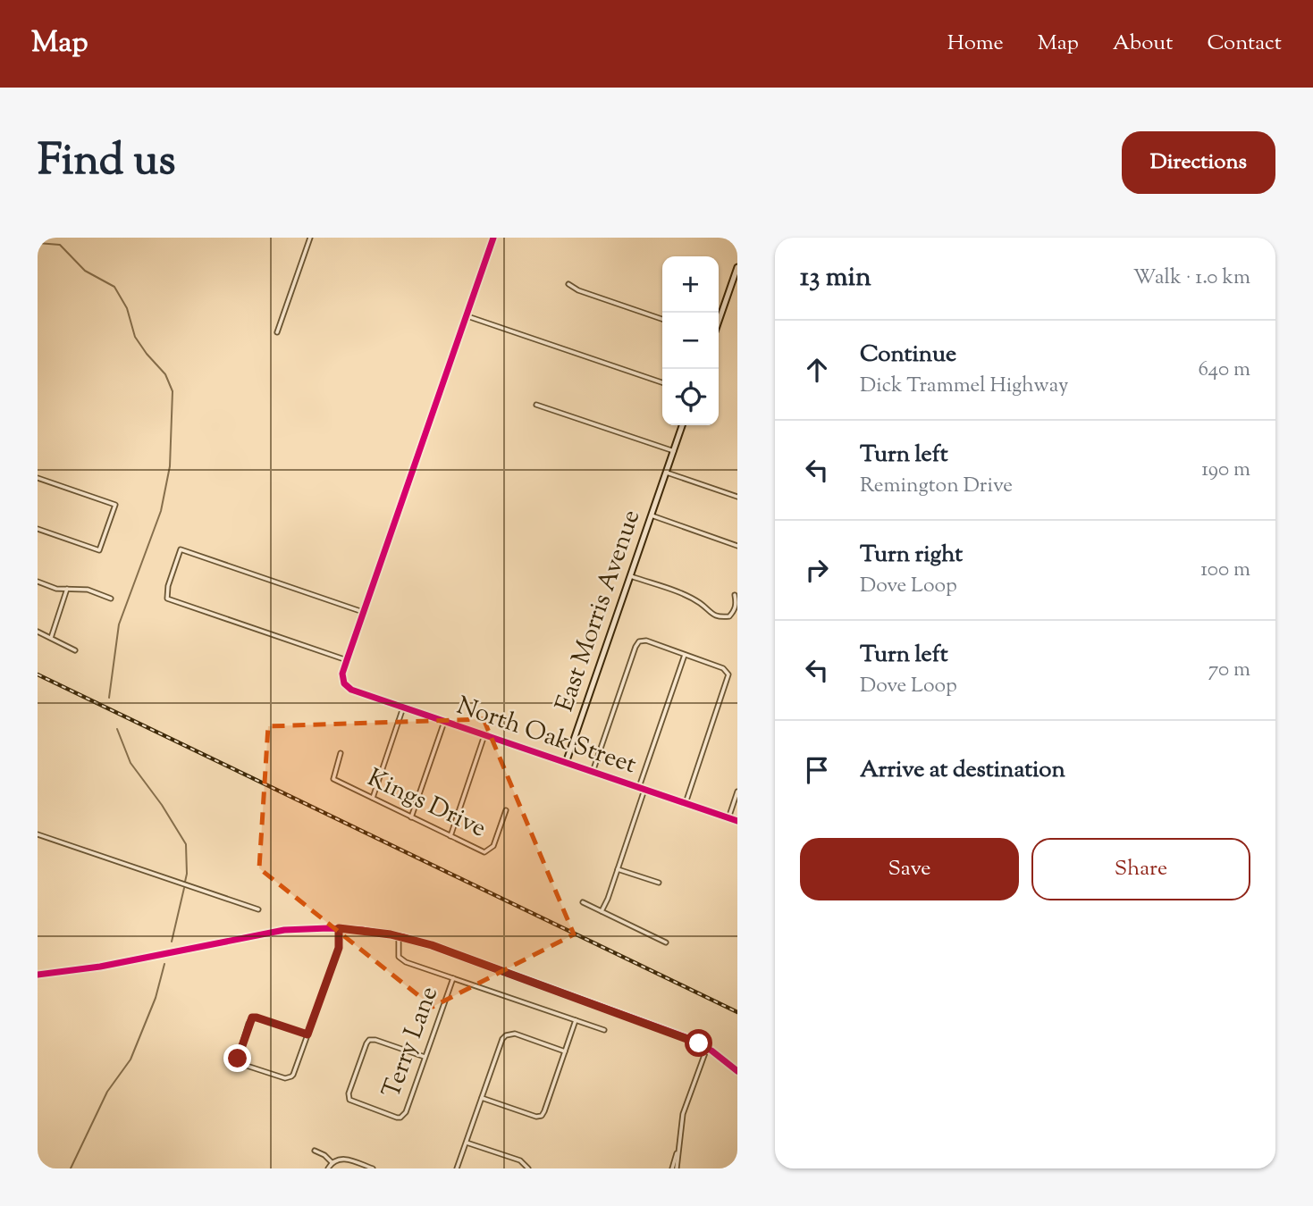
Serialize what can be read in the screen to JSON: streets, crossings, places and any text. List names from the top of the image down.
{
  "streets": {
    "street": [
      "East Morris Avenue",
      "North Oak Street",
      "Kings Drive",
      "Terry Lane"
    ]
  },
  "crossings": [
    ["East Morris Avenue", "North Oak Street"]
  ],
  "page": {
    "header": "Map",
    "nav": [
      "Home",
      "Map",
      "About",
      "Contact"
    ],
    "title": "Find us",
    "buttons": [
      "Directions",
      ["Save", "Share"]
    ],
    "heading": ["13 min", "Walk · 1.0 km"],
    "map_buttons": ["+", "−"],
    "list": [
      ["Continue", "Dick Trammel Highway", "640 m"],
      ["Turn left", "Remington Drive", "190 m"],
      ["Turn right", "Dove Loop", "100 m"],
      ["Turn left", "Dove Loop", "70 m"],
      "Arrive at destination"
    ]
  }
}
